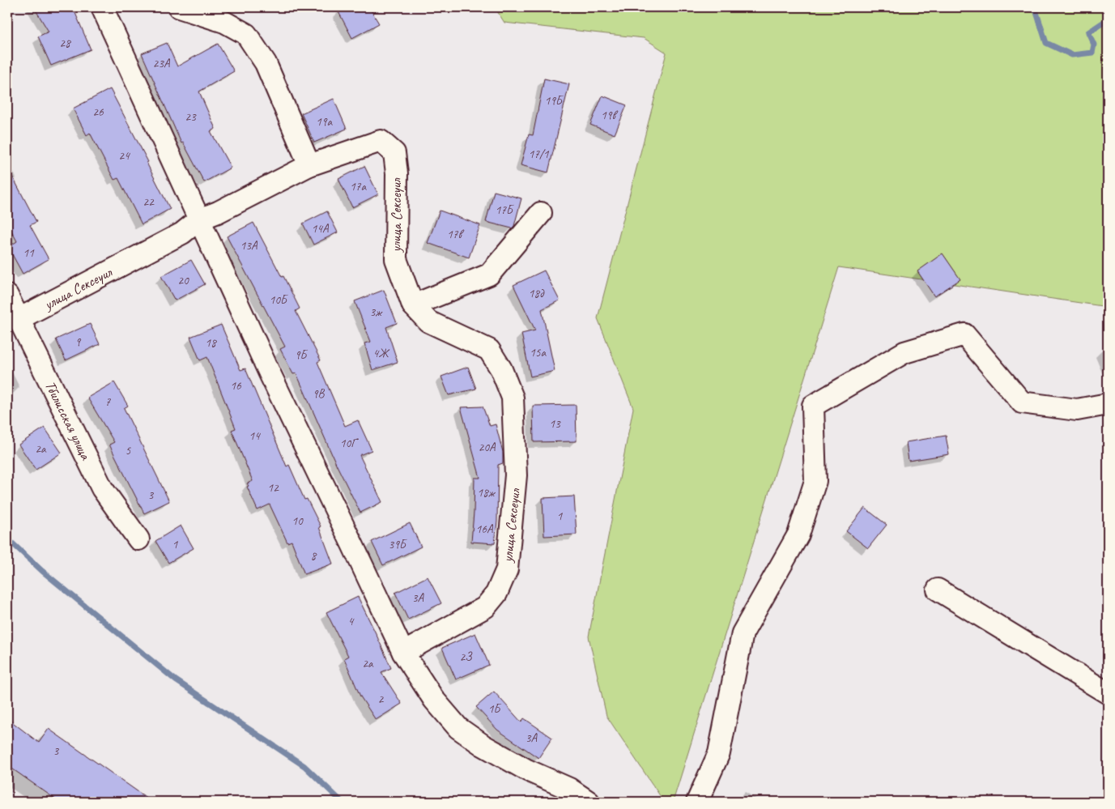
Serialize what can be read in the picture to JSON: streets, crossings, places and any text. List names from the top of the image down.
{
  "streets": {
    "street": ["улица Сексеуил", "Тбилисская улица"]
  },
  "crossings": [
    ["улица Сексеуил", "Тбилисская улица"]
  ],
  "house_numbers": [
    "28",
    "23А",
    "19Б",
    "26",
    "19в",
    "23",
    "19а",
    "17/1",
    "24",
    "17а",
    "22",
    "17Б",
    "14А",
    "17в",
    "13А",
    "11",
    "20",
    "18д",
    "10Б",
    "3ж",
    "9",
    "18",
    "15а",
    "4Ж",
    "9Б",
    "16",
    "9В",
    "7",
    "13",
    "14",
    "10Г",
    "20А",
    "2а",
    "5",
    "12",
    "18ж",
    "3",
    "1",
    "10",
    "16А",
    "1",
    "39Б",
    "8",
    "3А",
    "4",
    "2З",
    "2а",
    "2",
    "1Б",
    "3А",
    "3"
  ]
}
